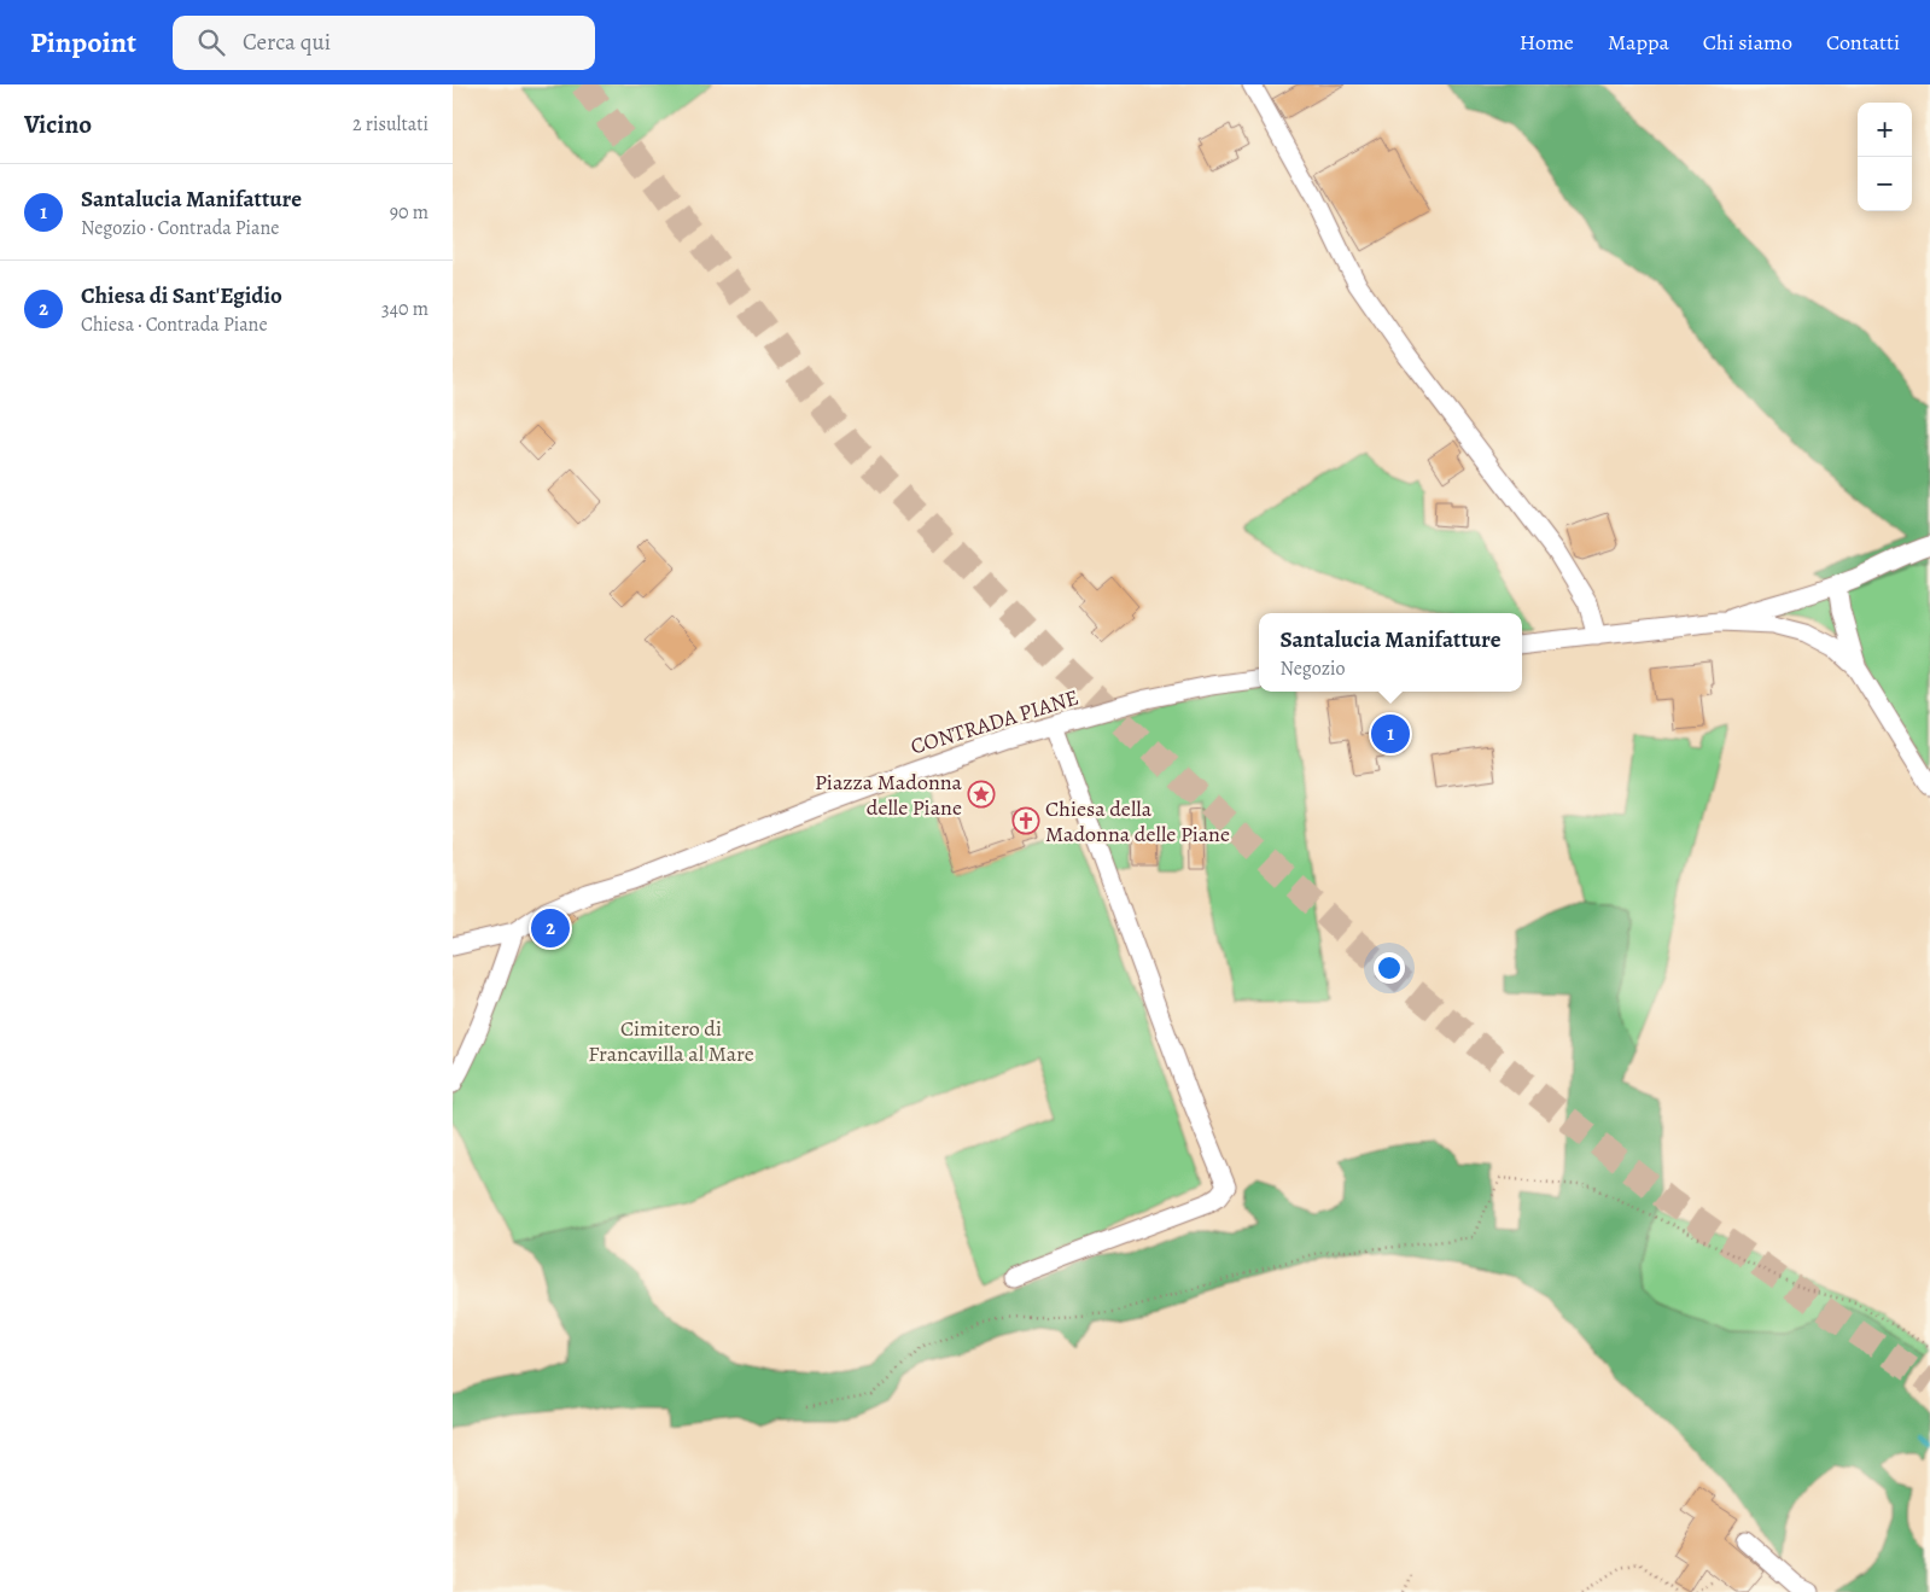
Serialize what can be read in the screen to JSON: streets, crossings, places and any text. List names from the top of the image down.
{
  "streets": {
    "street": ["CONTRADA PIANE"]
  },
  "parks": ["Cimitero di Francavilla al Mare"],
  "places": {
    "place": ["Piazza Madonna delle Piane"],
    "church": ["Chiesa della Madonna delle Piane"]
  },
  "page": {
    "header": "Pinpoint",
    "search": "Cerca qui",
    "nav": [
      "Home",
      "Mappa",
      "Chi siamo",
      "Contatti"
    ],
    "heading": ["Vicino", "2 risultati"],
    "map_buttons": ["+", "−"],
    "list": [
      {
        "mark": "1",
        "name": "Santalucia Manifatture",
        "note": "Negozio · Contrada Piane",
        "value": "90 m"
      },
      {
        "mark": "2",
        "name": "Chiesa di Sant'Egidio",
        "note": "Chiesa · Contrada Piane",
        "value": "340 m"
      }
    ],
    "popup": ["Santalucia Manifatture", "Negozio"],
    "pins": ["1", "2"]
  }
}
